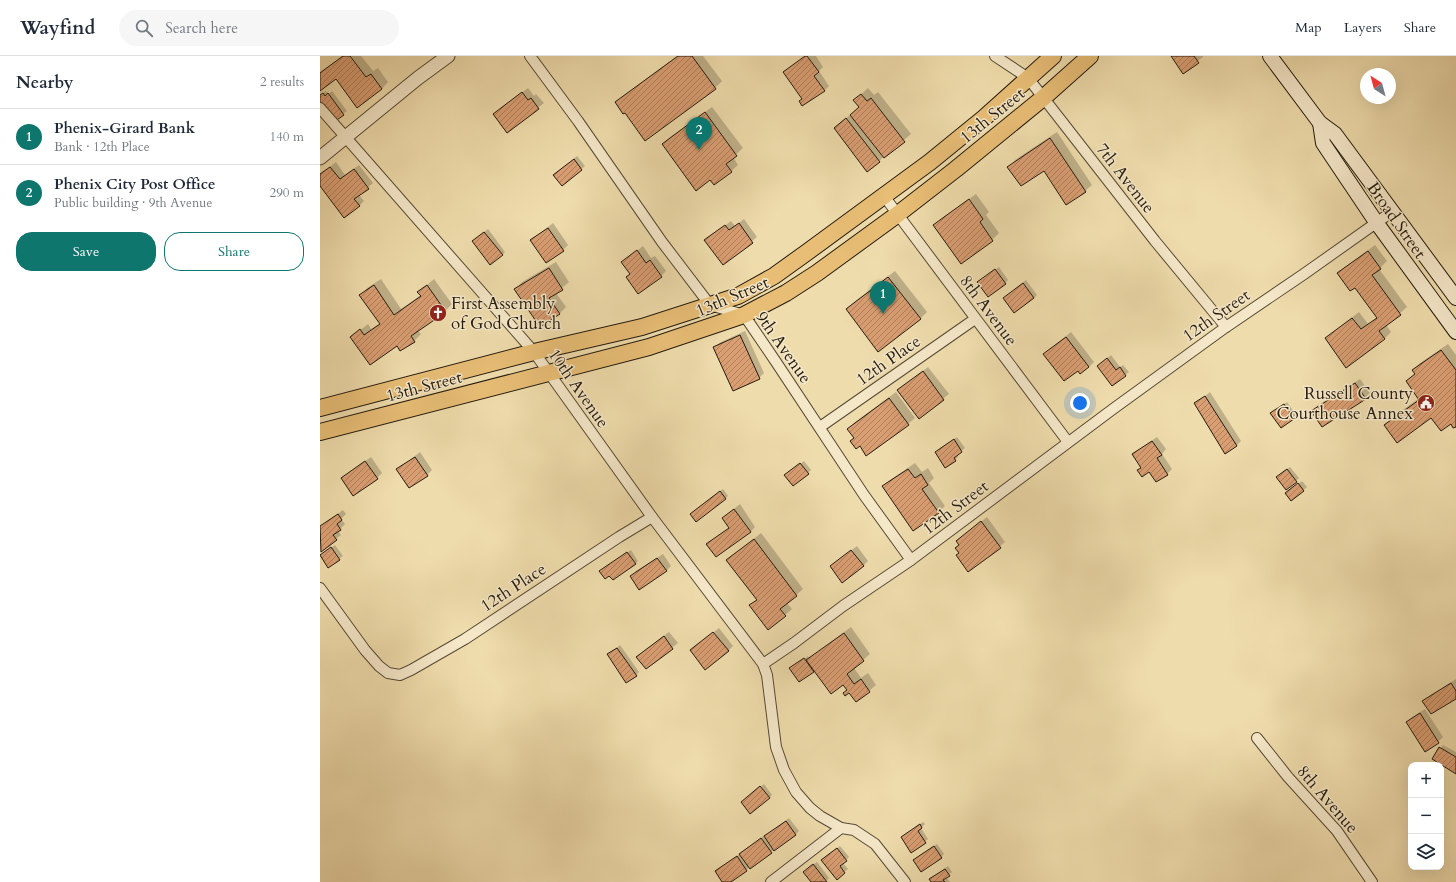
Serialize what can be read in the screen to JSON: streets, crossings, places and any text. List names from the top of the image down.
{
  "streets": {
    "main road": ["13th Street", "Broad Street"],
    "street": [
      "7th Avenue",
      "8th Avenue",
      "12th Street",
      "9th Avenue",
      "12th Place",
      "10th Avenue"
    ]
  },
  "crossings": [
    ["13th Street", "7th Avenue"],
    ["13th Street", "8th Avenue"],
    ["13th Street", "9th Avenue"],
    ["13th Street", "10th Avenue"],
    ["7th Avenue", "12th Street"],
    ["Broad Street", "12th Street"],
    ["8th Avenue", "12th Street"],
    ["8th Avenue", "12th Place"],
    ["12th Street", "9th Avenue"],
    ["12th Street", "10th Avenue"],
    ["9th Avenue", "12th Place"],
    ["12th Place", "10th Avenue"]
  ],
  "places": {
    "church": ["First Assembly of God Church"],
    "public building": ["Russell County Courthouse Annex"]
  },
  "north": "top left",
  "page": {
    "header": "Wayfind",
    "search": "Search here",
    "nav": ["Map", "Layers", "Share"],
    "heading": ["Nearby", "2 results"],
    "list": [
      {
        "mark": "1",
        "name": "Phenix-Girard Bank",
        "note": "Bank · 12th Place",
        "value": "140 m"
      },
      {
        "mark": "2",
        "name": "Phenix City Post Office",
        "note": "Public building · 9th Avenue",
        "value": "290 m"
      }
    ],
    "pins": ["2", "1"],
    "buttons": ["Save", "Share"],
    "map_buttons": ["+", "−"]
  }
}
